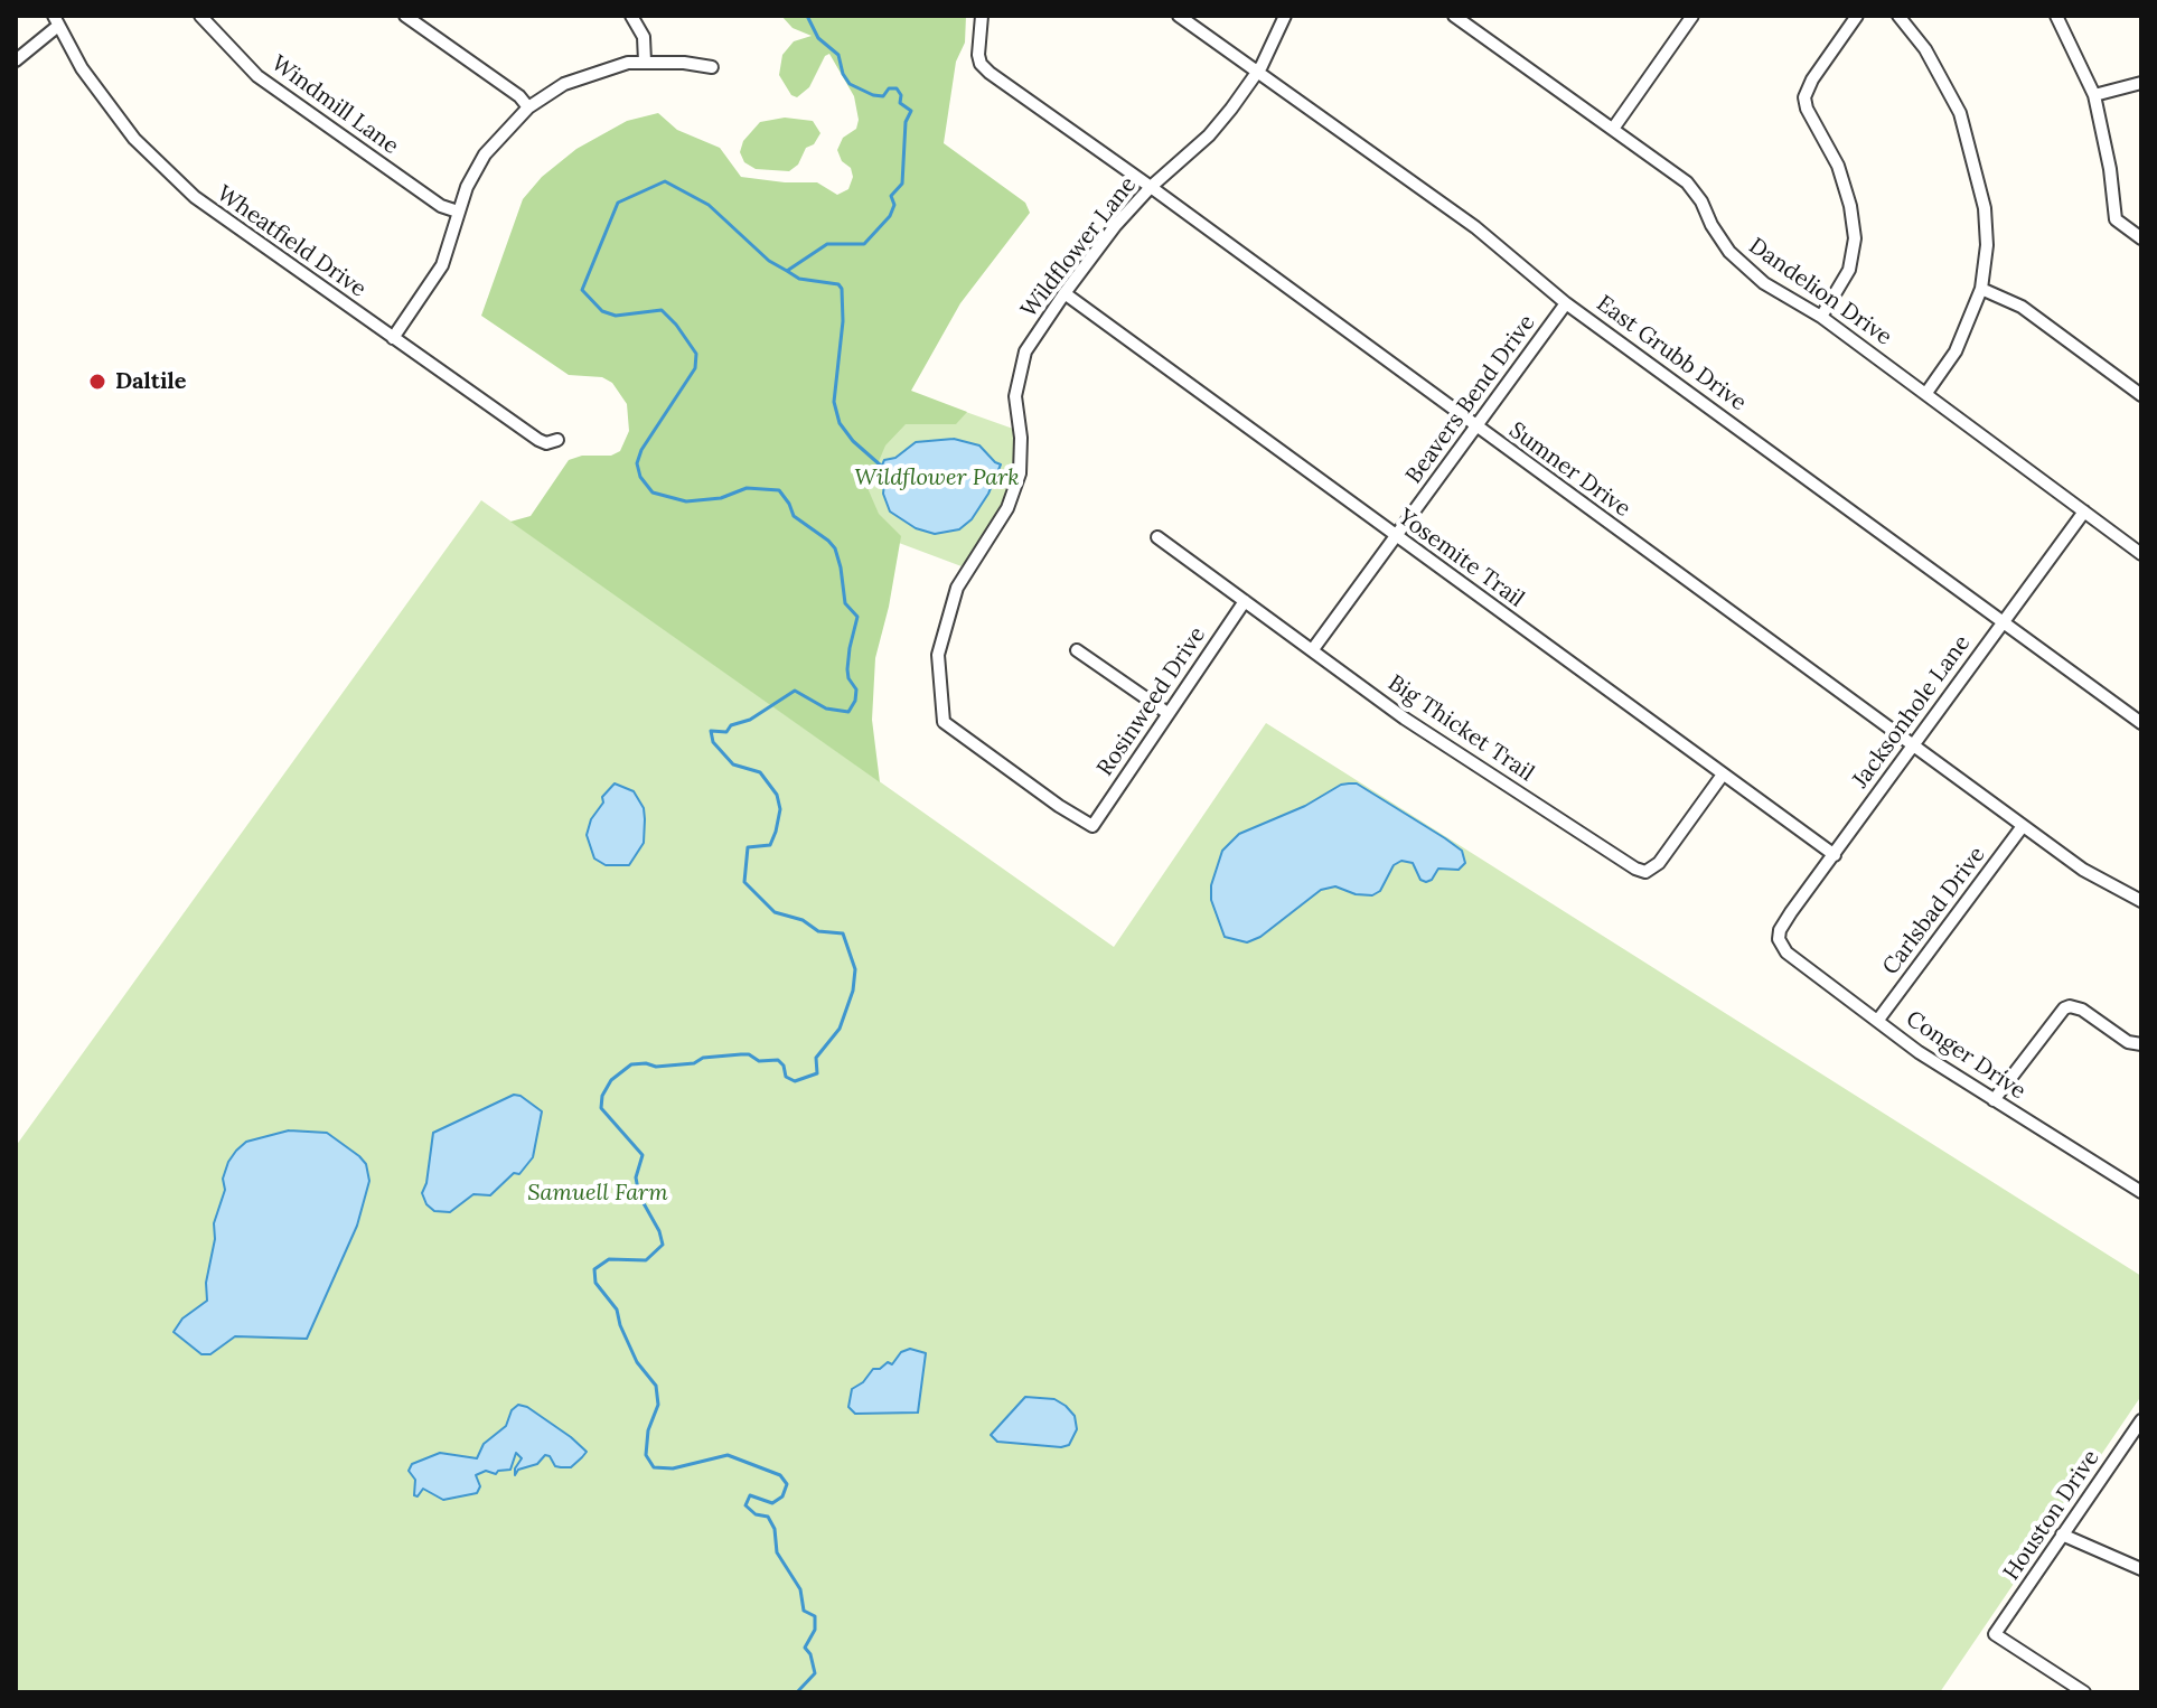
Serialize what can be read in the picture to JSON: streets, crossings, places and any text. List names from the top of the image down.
{
  "streets": {
    "street": [
      "Windmill Lane",
      "Wheatfield Drive",
      "Wildflower Lane",
      "Dandelion Drive",
      "East Grubb Drive",
      "Beavers Bend Drive",
      "Sumner Drive",
      "Yosemite Trail",
      "Rosinweed Drive",
      "Jacksonhole Lane",
      "Big Thicket Trail",
      "Carlsbad Drive",
      "Conger Drive",
      "Houston Drive"
    ]
  },
  "crossings": [
    ["Wildflower Lane", "East Grubb Drive"],
    ["Wildflower Lane", "Sumner Drive"],
    ["Wildflower Lane", "Yosemite Trail"],
    ["Wildflower Lane", "Rosinweed Drive"],
    ["Dandelion Drive", "Jacksonhole Lane"],
    ["East Grubb Drive", "Beavers Bend Drive"],
    ["East Grubb Drive", "Jacksonhole Lane"],
    ["Beavers Bend Drive", "Sumner Drive"],
    ["Beavers Bend Drive", "Yosemite Trail"],
    ["Beavers Bend Drive", "Big Thicket Trail"],
    ["Sumner Drive", "Jacksonhole Lane"],
    ["Sumner Drive", "Carlsbad Drive"],
    ["Yosemite Trail", "Jacksonhole Lane"],
    ["Yosemite Trail", "Big Thicket Trail"],
    ["Rosinweed Drive", "Big Thicket Trail"],
    ["Jacksonhole Lane", "Conger Drive"],
    ["Carlsbad Drive", "Conger Drive"]
  ],
  "parks": ["Wildflower Park", "Samuell Farm"],
  "places": ["Daltile"]
}
